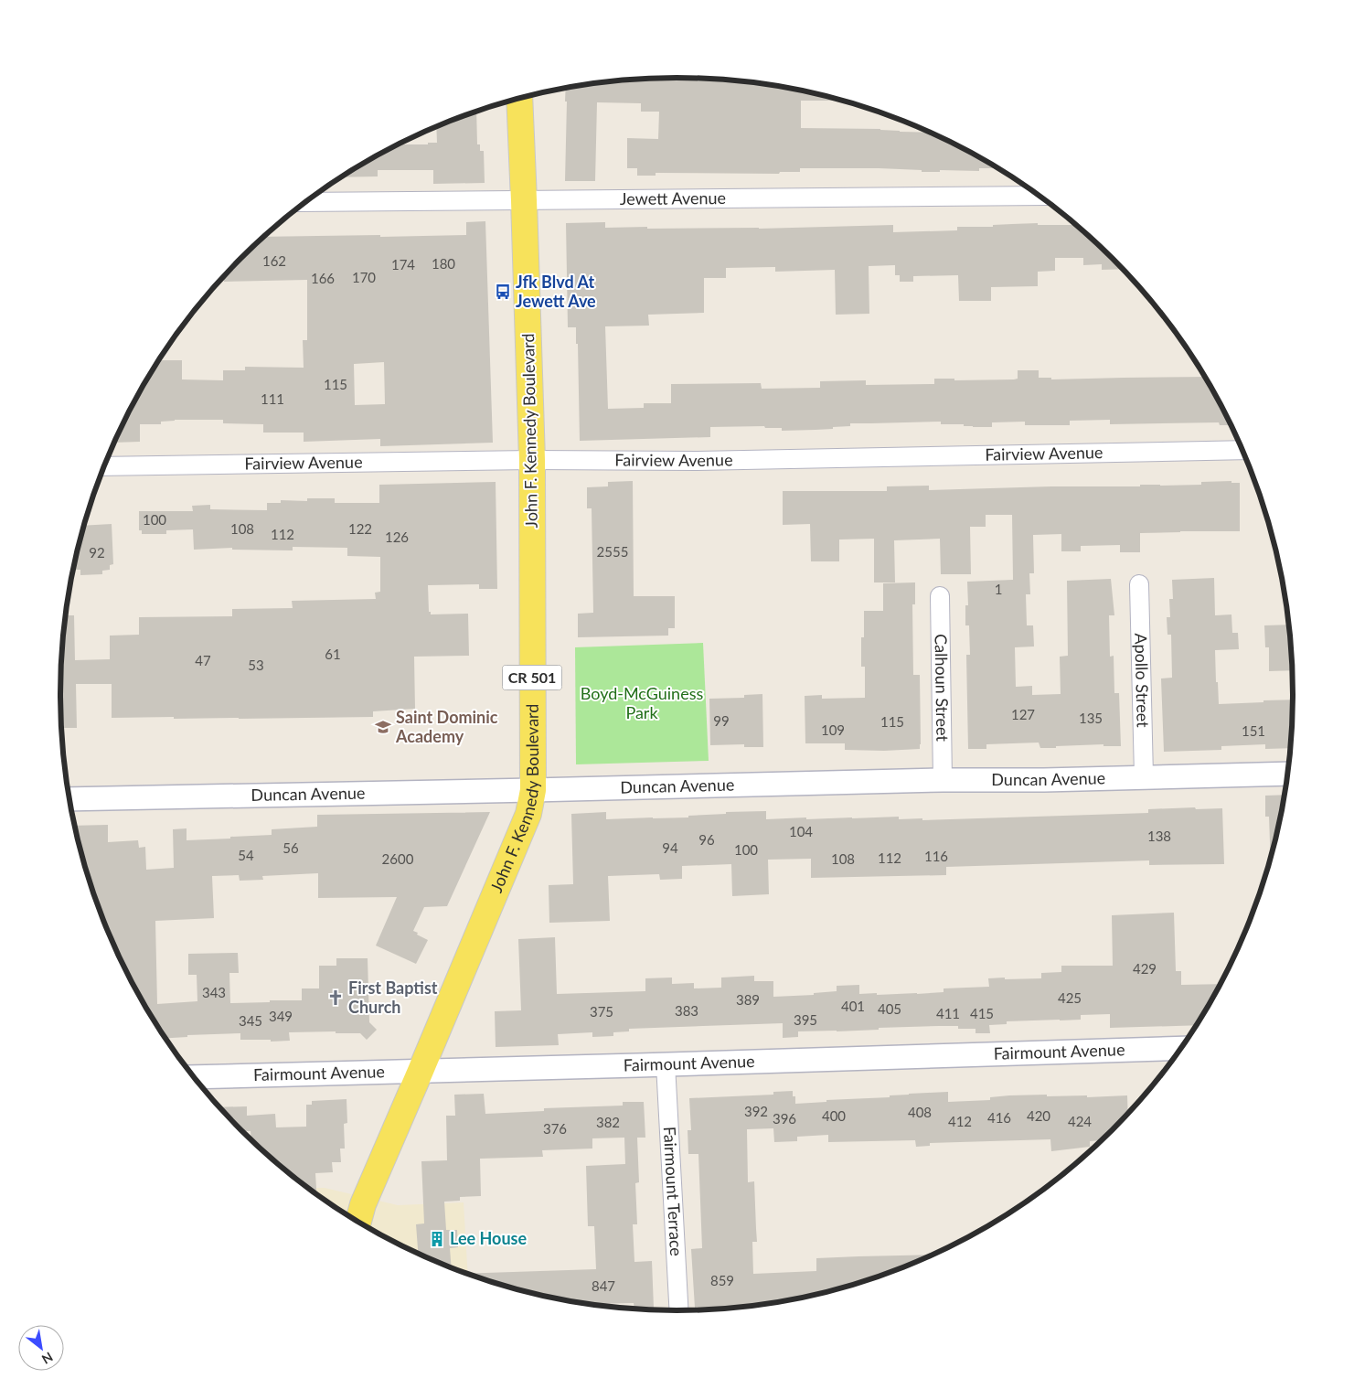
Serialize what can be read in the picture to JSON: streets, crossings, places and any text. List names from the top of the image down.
{
  "streets": {
    "main road": ["John F. Kennedy Boulevard", "CR 501"],
    "street": [
      "Jewett Avenue",
      "Fairview Avenue",
      "Apollo Street",
      "Calhoun Street",
      "Duncan Avenue",
      "Fairmount Avenue",
      "Fairmount Terrace"
    ]
  },
  "crossings": [
    ["Jewett Avenue", "John F. Kennedy Boulevard"],
    ["John F. Kennedy Boulevard", "Fairview Avenue"],
    ["John F. Kennedy Boulevard", "Duncan Avenue"],
    ["John F. Kennedy Boulevard", "Fairmount Avenue"],
    ["Apollo Street", "Duncan Avenue"],
    ["Calhoun Street", "Duncan Avenue"],
    ["Fairmount Avenue", "Fairmount Terrace"]
  ],
  "parks": ["Boyd-McGuiness Park"],
  "places": {
    "bus stop": ["Jfk Blvd At Jewett Ave"],
    "school or university": ["Saint Dominic Academy"],
    "church": ["First Baptist Church"],
    "building": ["Lee House"]
  },
  "house_numbers": [
    "162",
    "180",
    "174",
    "170",
    "166",
    "115",
    "111",
    "100",
    "108",
    "122",
    "112",
    "126",
    "2555",
    "92",
    "1",
    "61",
    "47",
    "53",
    "127",
    "135",
    "99",
    "115",
    "109",
    "151",
    "104",
    "138",
    "96",
    "56",
    "94",
    "100",
    "54",
    "116",
    "112",
    "2600",
    "108",
    "429",
    "343",
    "425",
    "389",
    "401",
    "405",
    "383",
    "375",
    "411",
    "415",
    "349",
    "395",
    "345",
    "392",
    "408",
    "400",
    "420",
    "416",
    "396",
    "412",
    "424",
    "382",
    "376",
    "859",
    "847"
  ],
  "north": "bottom right"
}
